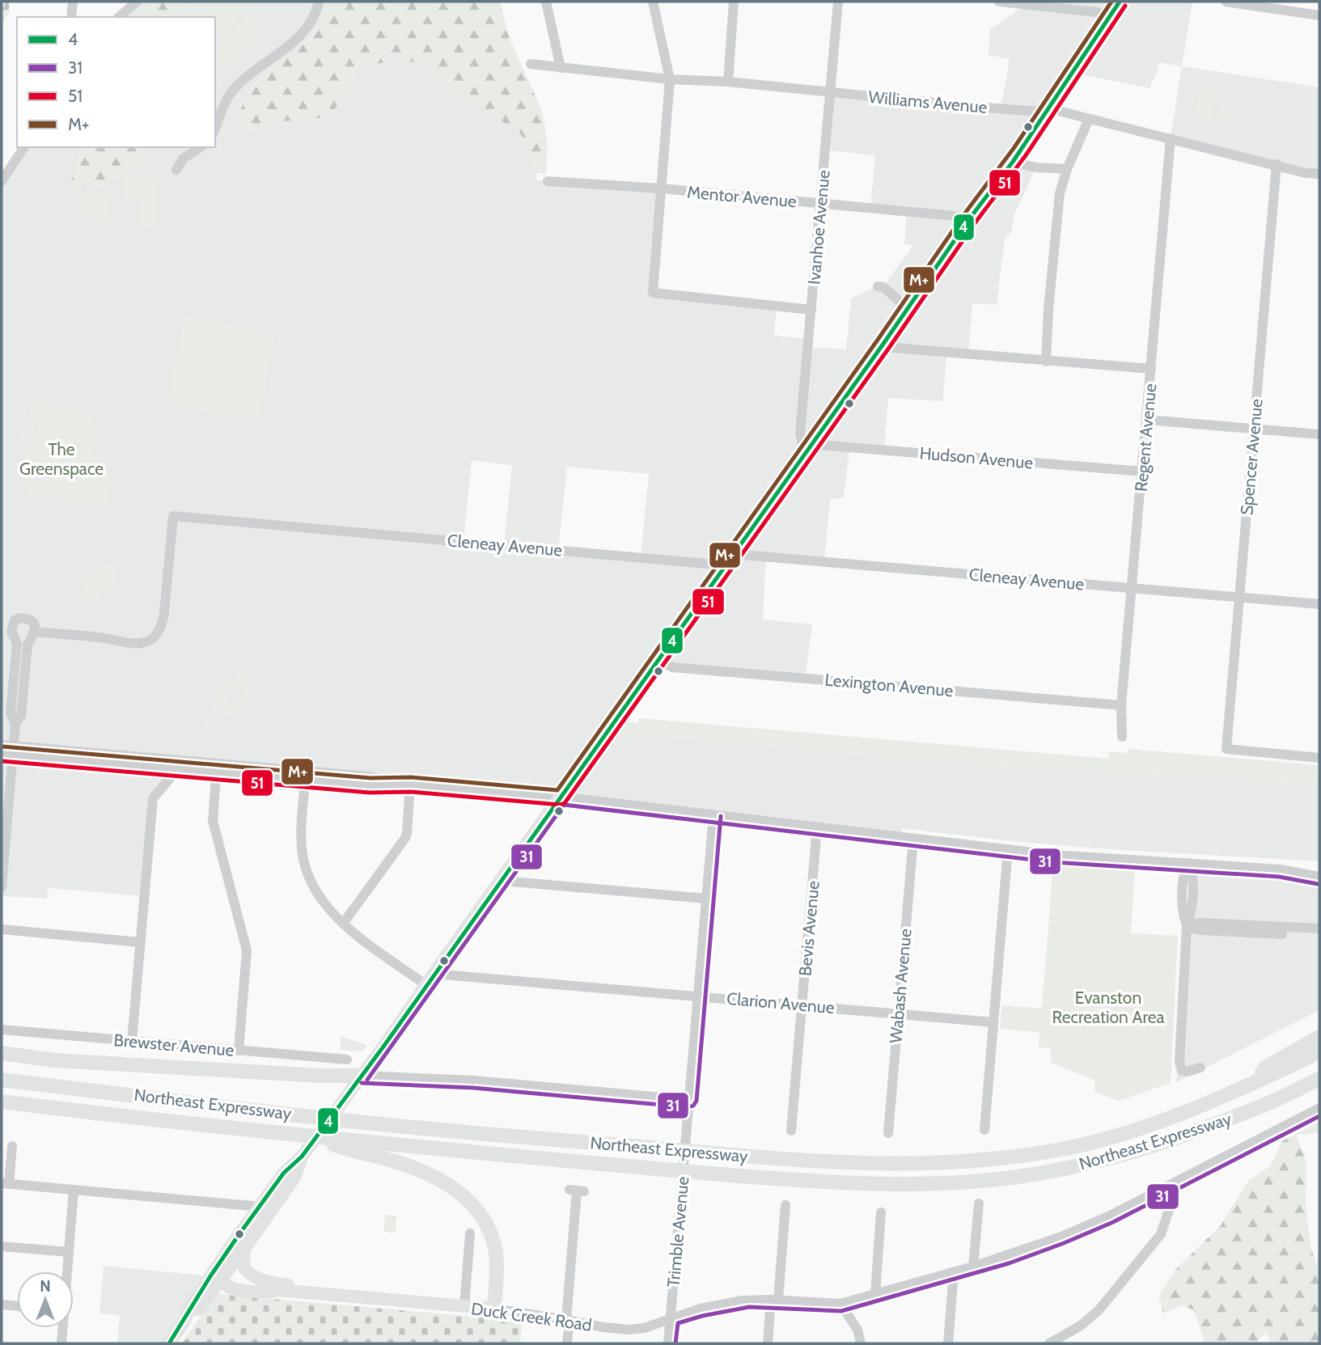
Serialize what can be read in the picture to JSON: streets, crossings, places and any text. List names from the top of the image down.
{
  "streets": {
    "highway": ["Northeast Expressway"],
    "main road": ["Duck Creek Road"],
    "street": [
      "Williams Avenue",
      "Mentor Avenue",
      "Ivanhoe Avenue",
      "Regent Avenue",
      "Spencer Avenue",
      "Hudson Avenue",
      "Cleneay Avenue",
      "Lexington Avenue",
      "Bevis Avenue",
      "Wabash Avenue",
      "Clarion Avenue",
      "Brewster Avenue",
      "Trimble Avenue"
    ]
  },
  "crossings": [
    ["Williams Avenue", "Ivanhoe Avenue"],
    ["Williams Avenue", "Regent Avenue"],
    ["Williams Avenue", "Spencer Avenue"],
    ["Mentor Avenue", "Ivanhoe Avenue"],
    ["Ivanhoe Avenue", "Hudson Avenue"],
    ["Regent Avenue", "Hudson Avenue"],
    ["Regent Avenue", "Cleneay Avenue"],
    ["Regent Avenue", "Lexington Avenue"],
    ["Spencer Avenue", "Cleneay Avenue"],
    ["Bevis Avenue", "Clarion Avenue"],
    ["Wabash Avenue", "Clarion Avenue"],
    ["Clarion Avenue", "Trimble Avenue"],
    ["Trimble Avenue", "Duck Creek Road"]
  ],
  "parks": ["The Greenspace", "Evanston Recreation Area"],
  "lines": [
    "transit line 4",
    "transit line M+",
    "transit line 51",
    "transit line 31"
  ],
  "legend": [
    "4",
    "31",
    "51",
    "M+"
  ],
  "north": "top"
}
